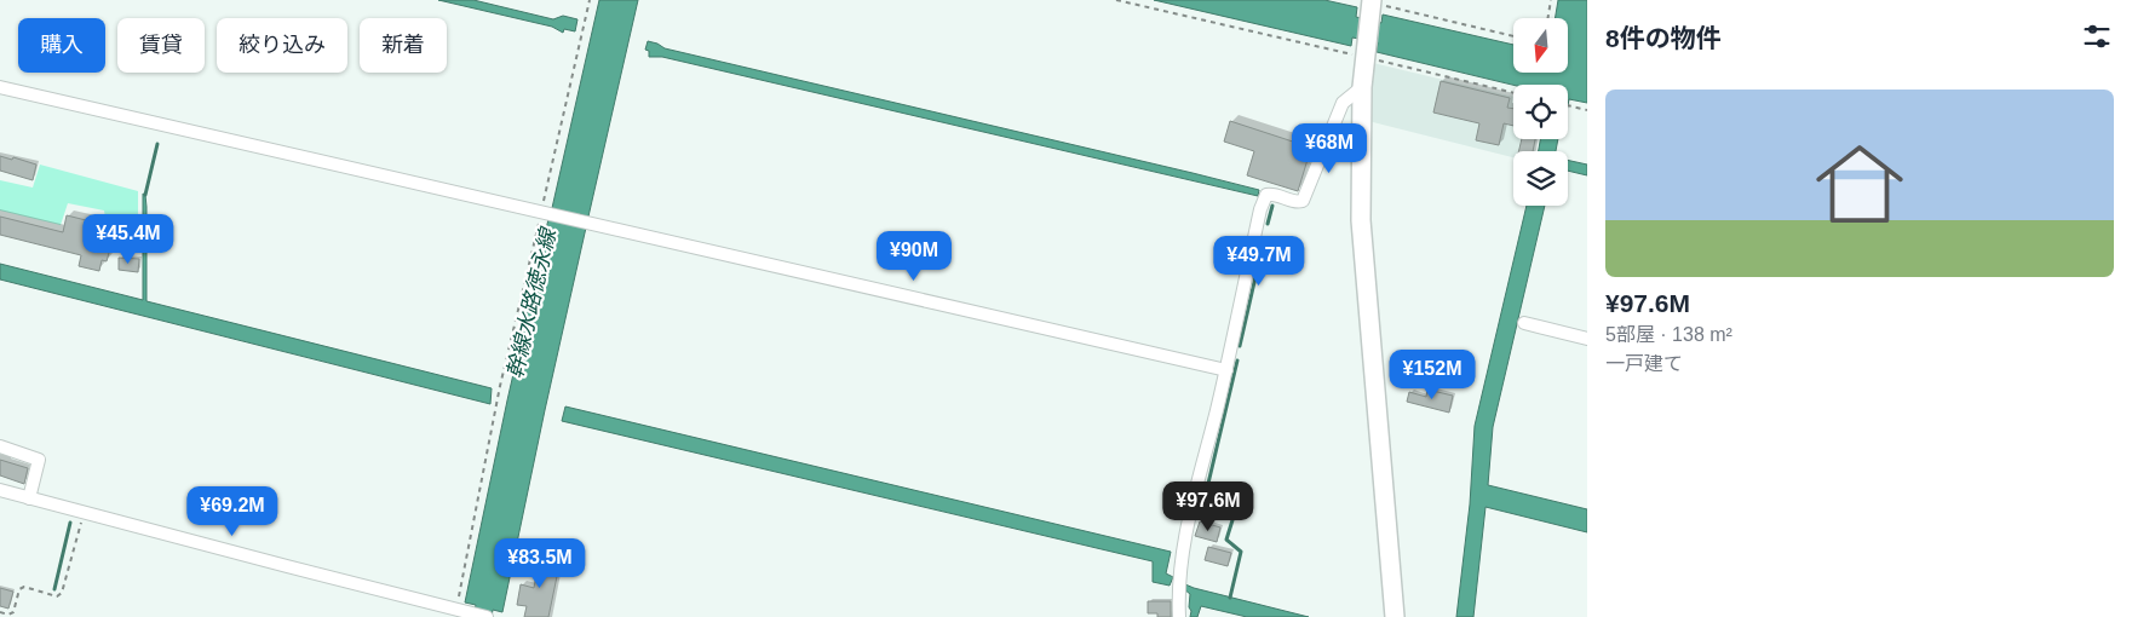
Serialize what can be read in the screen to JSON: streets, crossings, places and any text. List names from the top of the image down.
{
  "water": ["幹線水路徳永線"],
  "north": "bottom",
  "page": {
    "heading": "8件の物件",
    "chip": [
      "購入",
      "賃貸",
      "絞り込み",
      "新着"
    ],
    "list": [
      {
        "name": "¥97.6M",
        "note": "5部屋 · 138 m² · 一戸建て"
      }
    ],
    "price": [
      "¥68M",
      "¥45.4M",
      "¥90M",
      "¥49.7M",
      "¥152M",
      "¥97.6M",
      "¥69.2M",
      "¥83.5M"
    ]
  }
}
